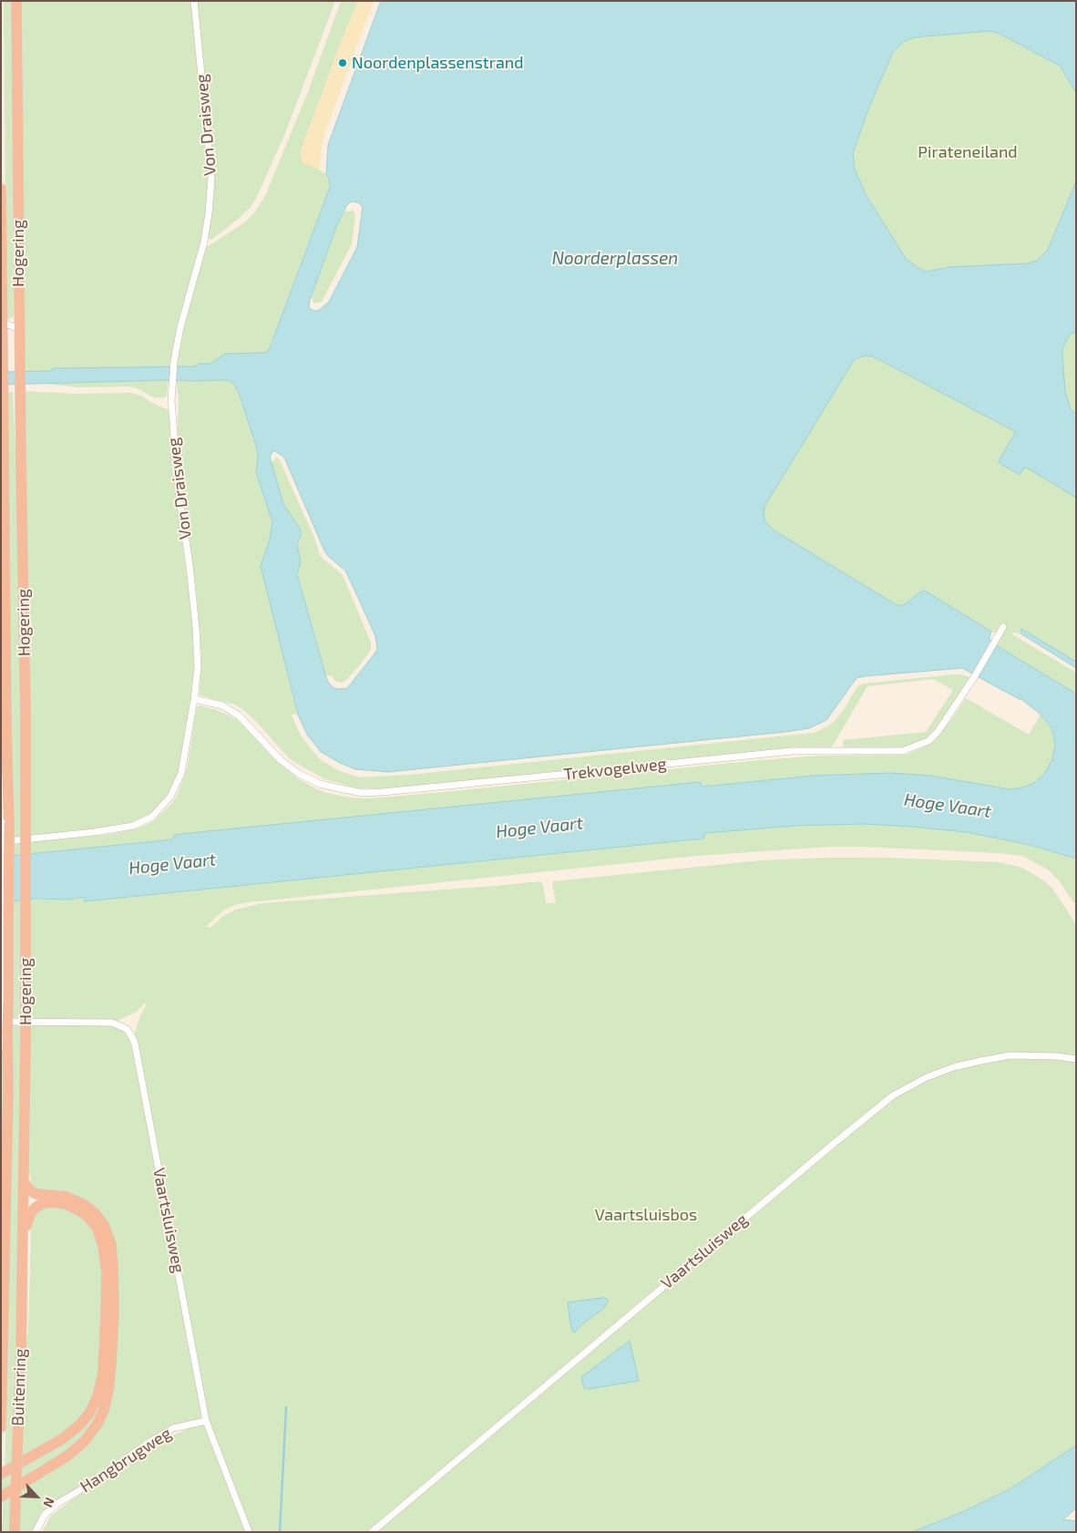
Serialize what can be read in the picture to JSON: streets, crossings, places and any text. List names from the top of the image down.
{
  "streets": {
    "highway": ["Hogering", "Buitenring"],
    "street": [
      "Von Draisweg",
      "Trekvogelweg",
      "Vaartsluisweg",
      "Hangbrugweg"
    ]
  },
  "crossings": [
    ["Von Draisweg", "Trekvogelweg"],
    ["Hogering", "Buitenring"],
    ["Vaartsluisweg", "Hangbrugweg"]
  ],
  "water": ["Noorderplassen", "Hoge Vaart"],
  "parks": ["Pirateneiland", "Vaartsluisbos"],
  "places": ["Noordenplassenstrand"],
  "north": "bottom right"
}
